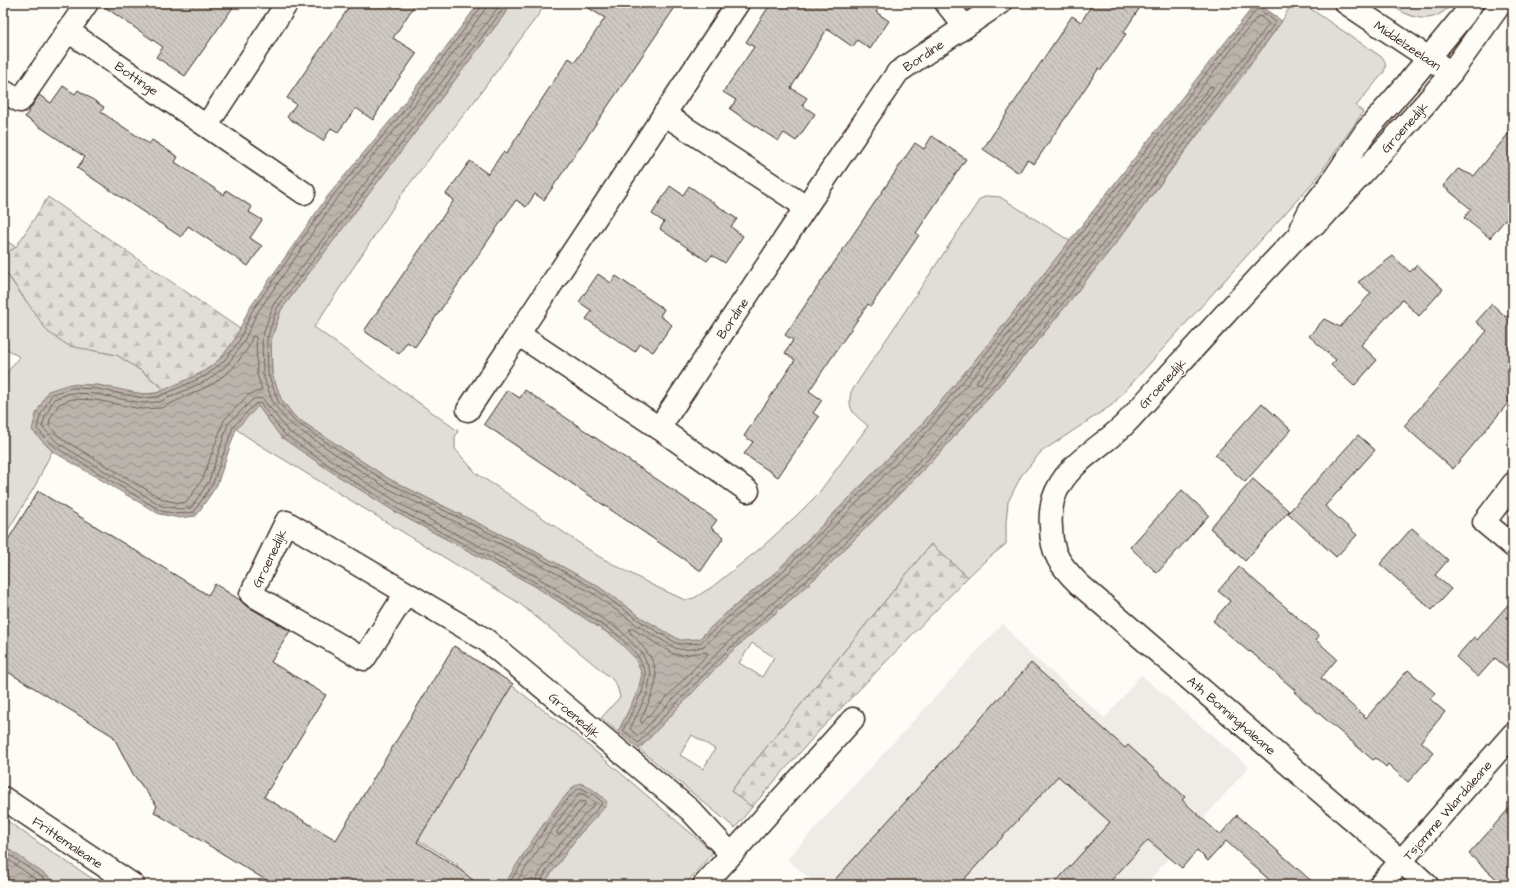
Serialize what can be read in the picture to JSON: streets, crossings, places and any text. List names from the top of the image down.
{
  "streets": {
    "street": [
      "Middelzeelaan",
      "Bordine",
      "Bottinge",
      "Groenedijk",
      "Ath Bonninghaleane",
      "Tsjomme Wiardaleane",
      "Frittemaleane"
    ]
  },
  "crossings": [
    ["Middelzeelaan", "Groenedijk"],
    ["Groenedijk", "Ath Bonninghaleane"],
    ["Ath Bonninghaleane", "Tsjomme Wiardaleane"]
  ]
}
